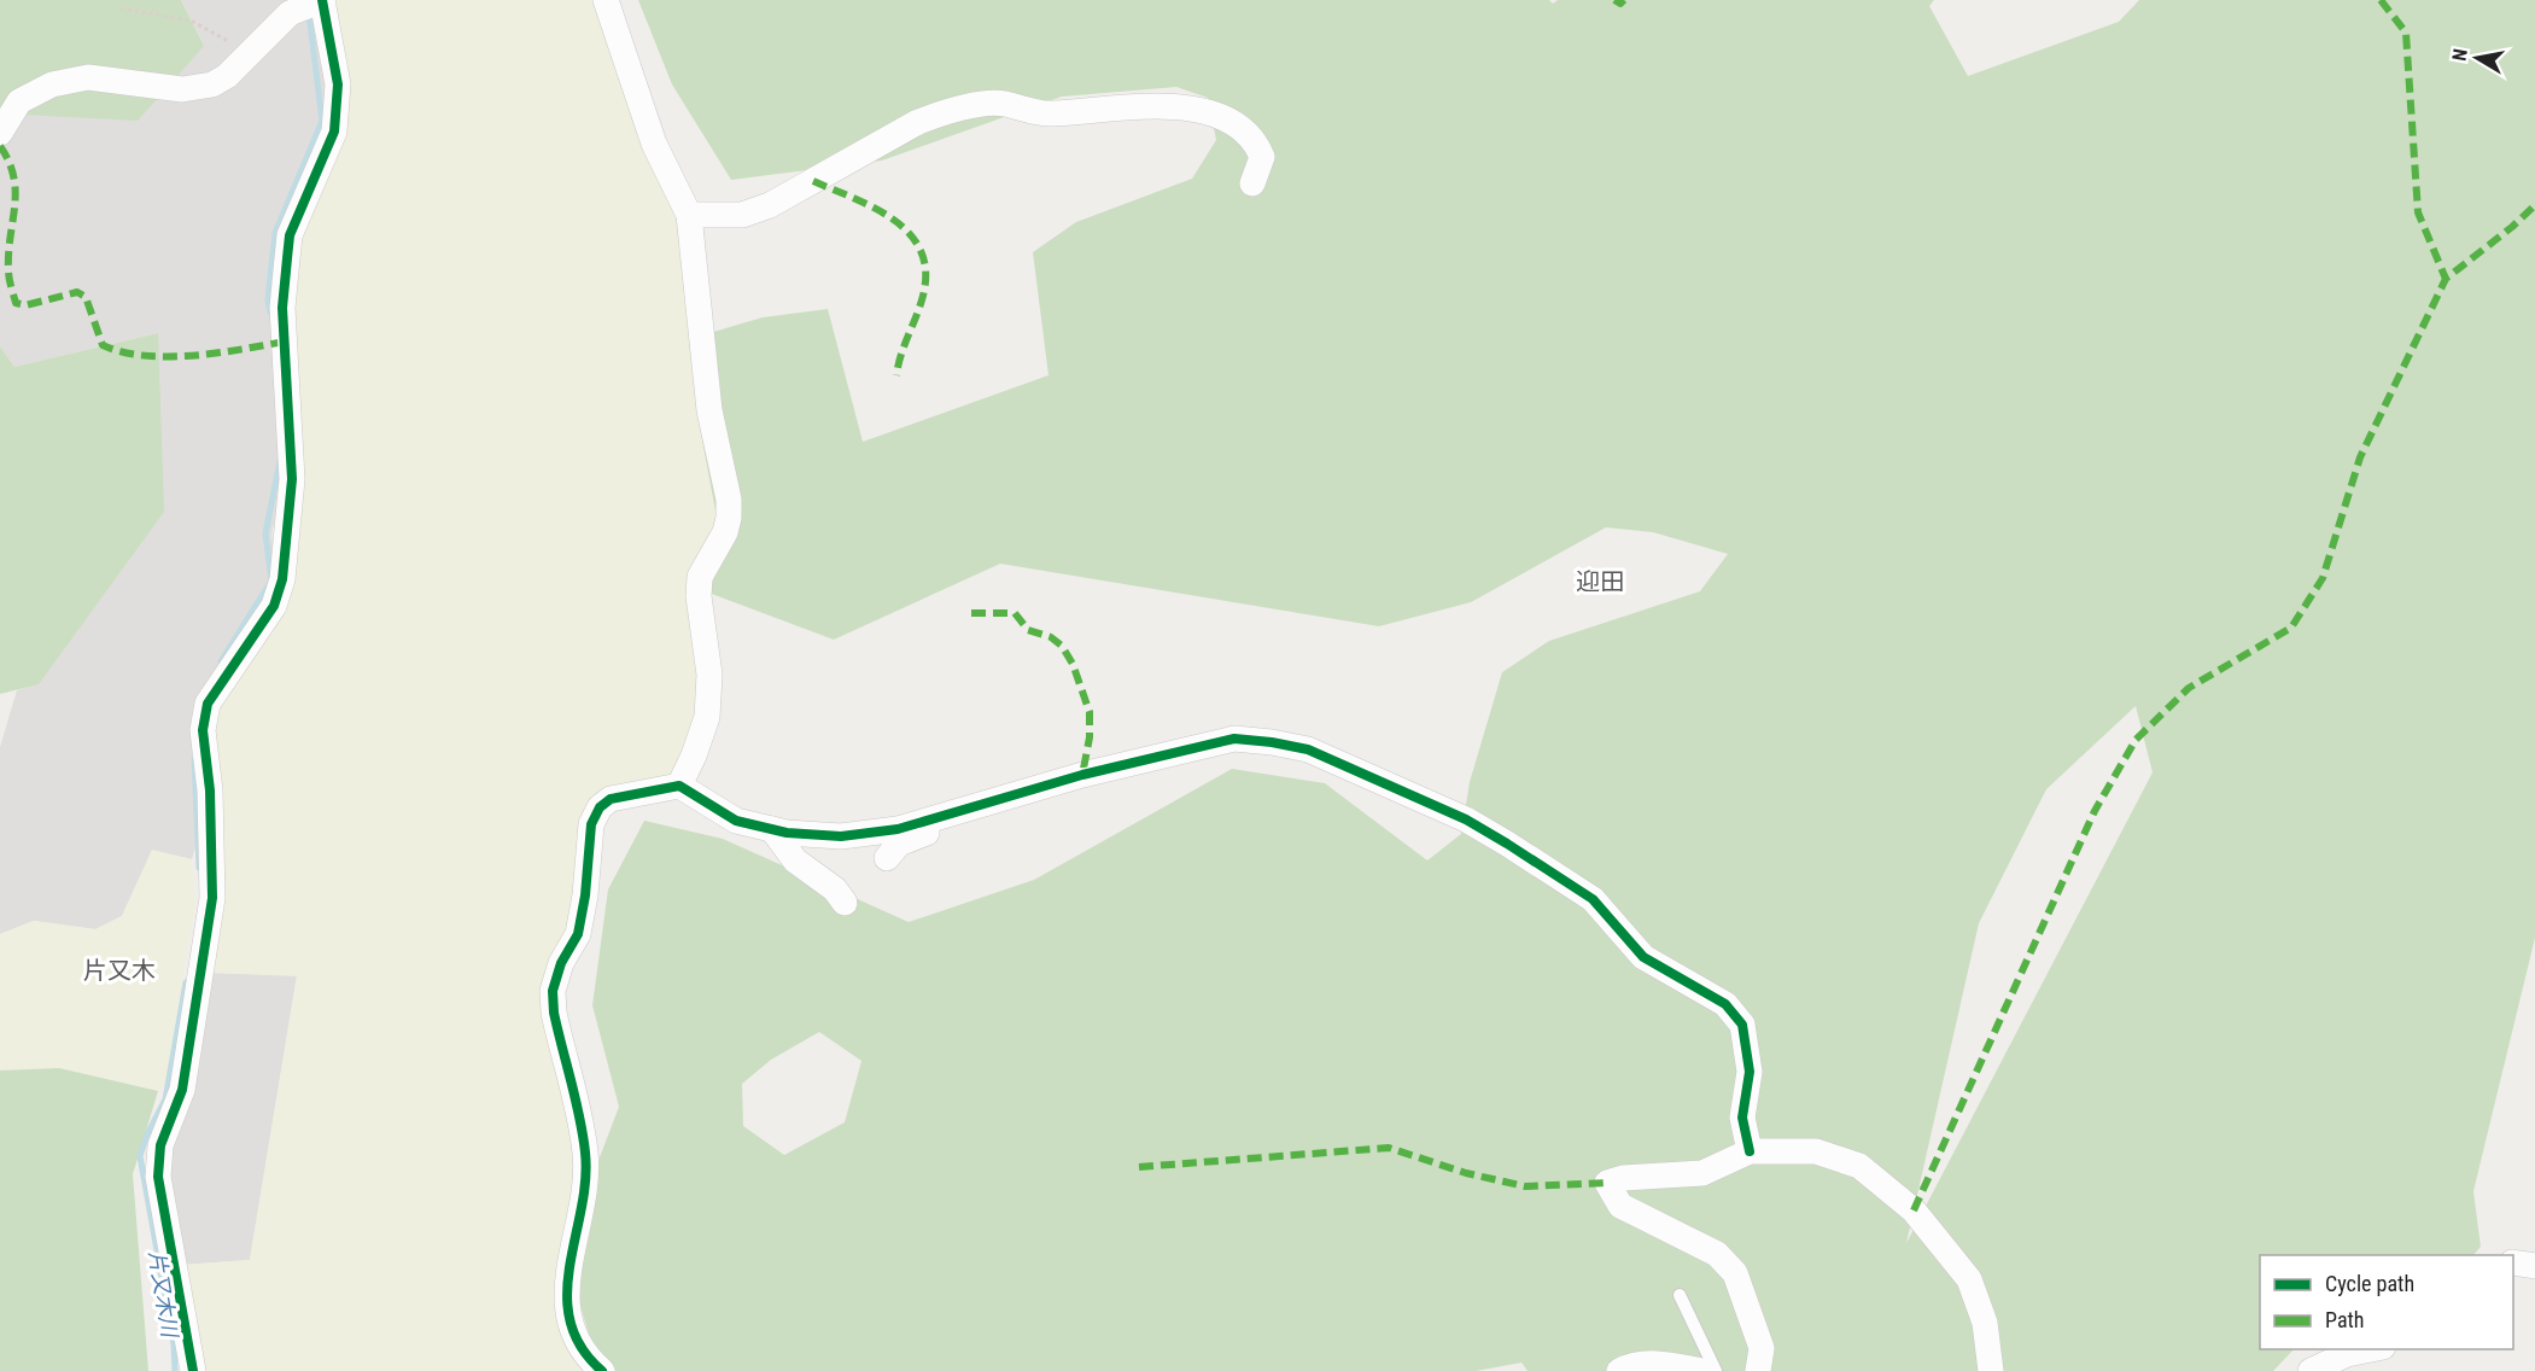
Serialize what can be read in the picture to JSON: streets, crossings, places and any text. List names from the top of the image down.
{
  "districts": ["迎田", "片又木"],
  "water": ["片又木川"],
  "legend": ["Cycle path", "Path"],
  "north": "left"
}
